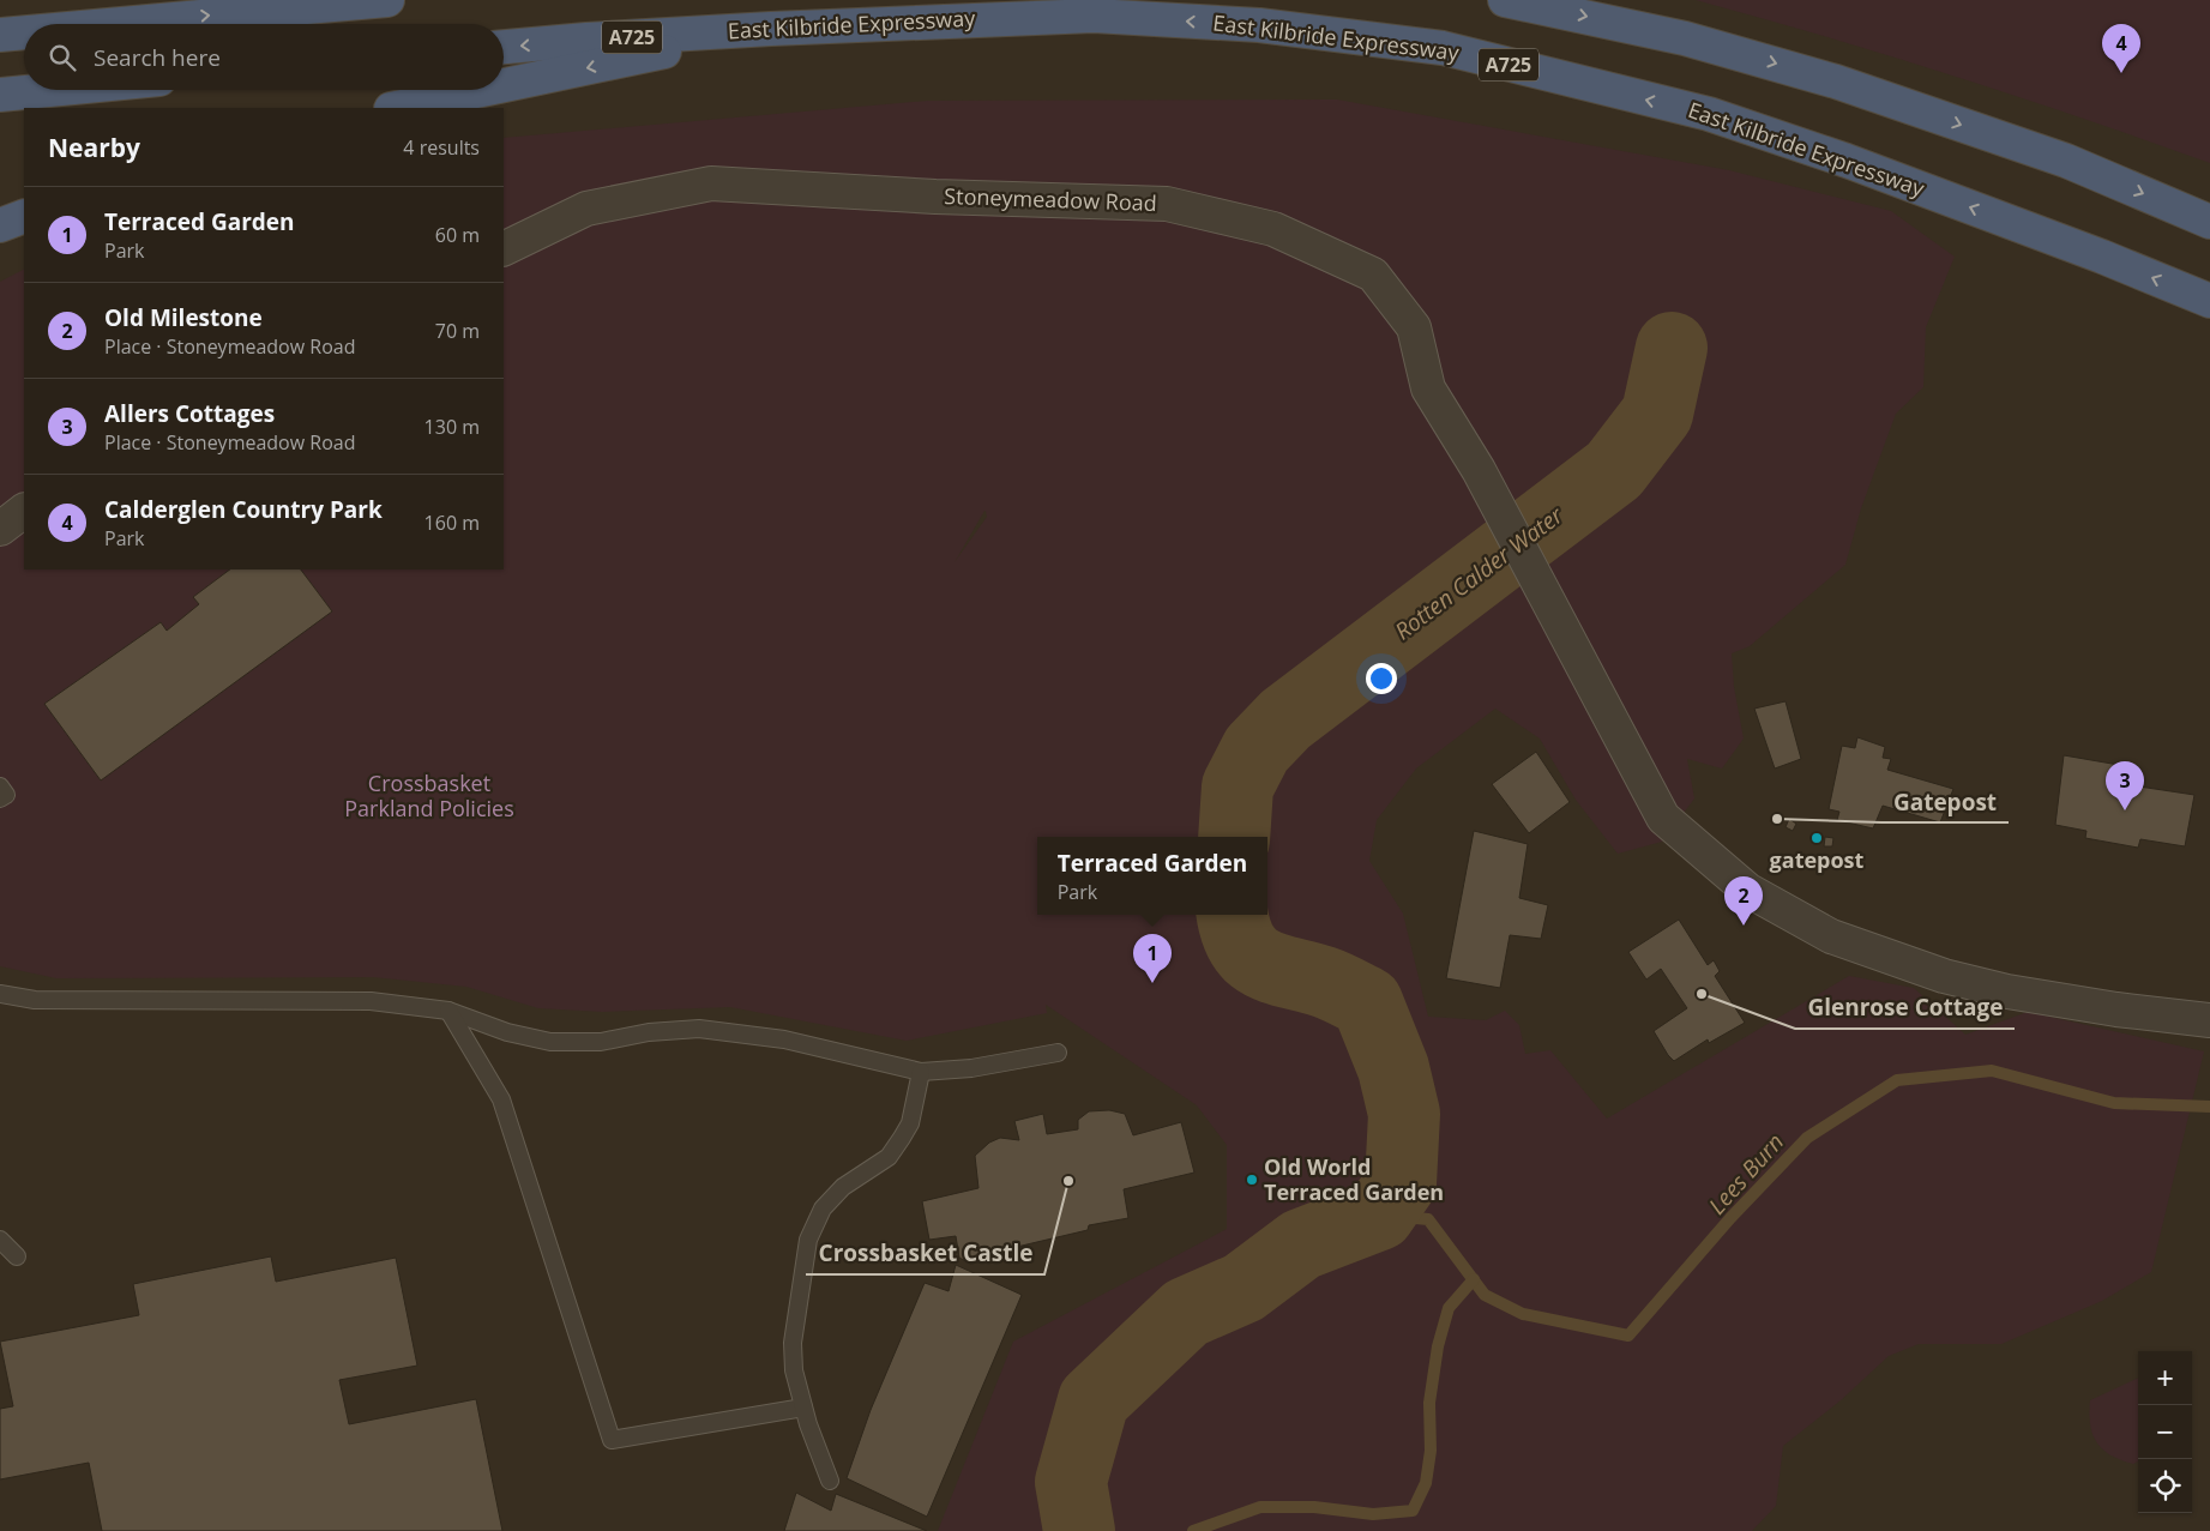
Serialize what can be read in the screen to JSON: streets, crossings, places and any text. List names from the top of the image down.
{
  "streets": {
    "highway": ["East Kilbride Expressway", "A725"],
    "street": ["Stoneymeadow Road"]
  },
  "water": ["Rotten Calder Water", "Lees Burn"],
  "parks": ["Crossbasket Parkland Policies"],
  "places": [
    "Gatepost",
    "gatepost",
    "Glenrose Cottage",
    "Old World Terraced Garden",
    "Crossbasket Castle"
  ],
  "page": {
    "pins": [
      "4",
      "3",
      "2",
      "1"
    ],
    "search": "Search here",
    "heading": ["Nearby", "4 results"],
    "list": [
      {
        "mark": "1",
        "name": "Terraced Garden",
        "note": "Park",
        "value": "60 m"
      },
      {
        "mark": "2",
        "name": "Old Milestone",
        "note": "Place · Stoneymeadow Road",
        "value": "70 m"
      },
      {
        "mark": "3",
        "name": "Allers Cottages",
        "note": "Place · Stoneymeadow Road",
        "value": "130 m"
      },
      {
        "mark": "4",
        "name": "Calderglen Country Park",
        "note": "Park",
        "value": "160 m"
      }
    ],
    "popup": ["Terraced Garden", "Park"],
    "map_buttons": ["+", "−"]
  }
}
